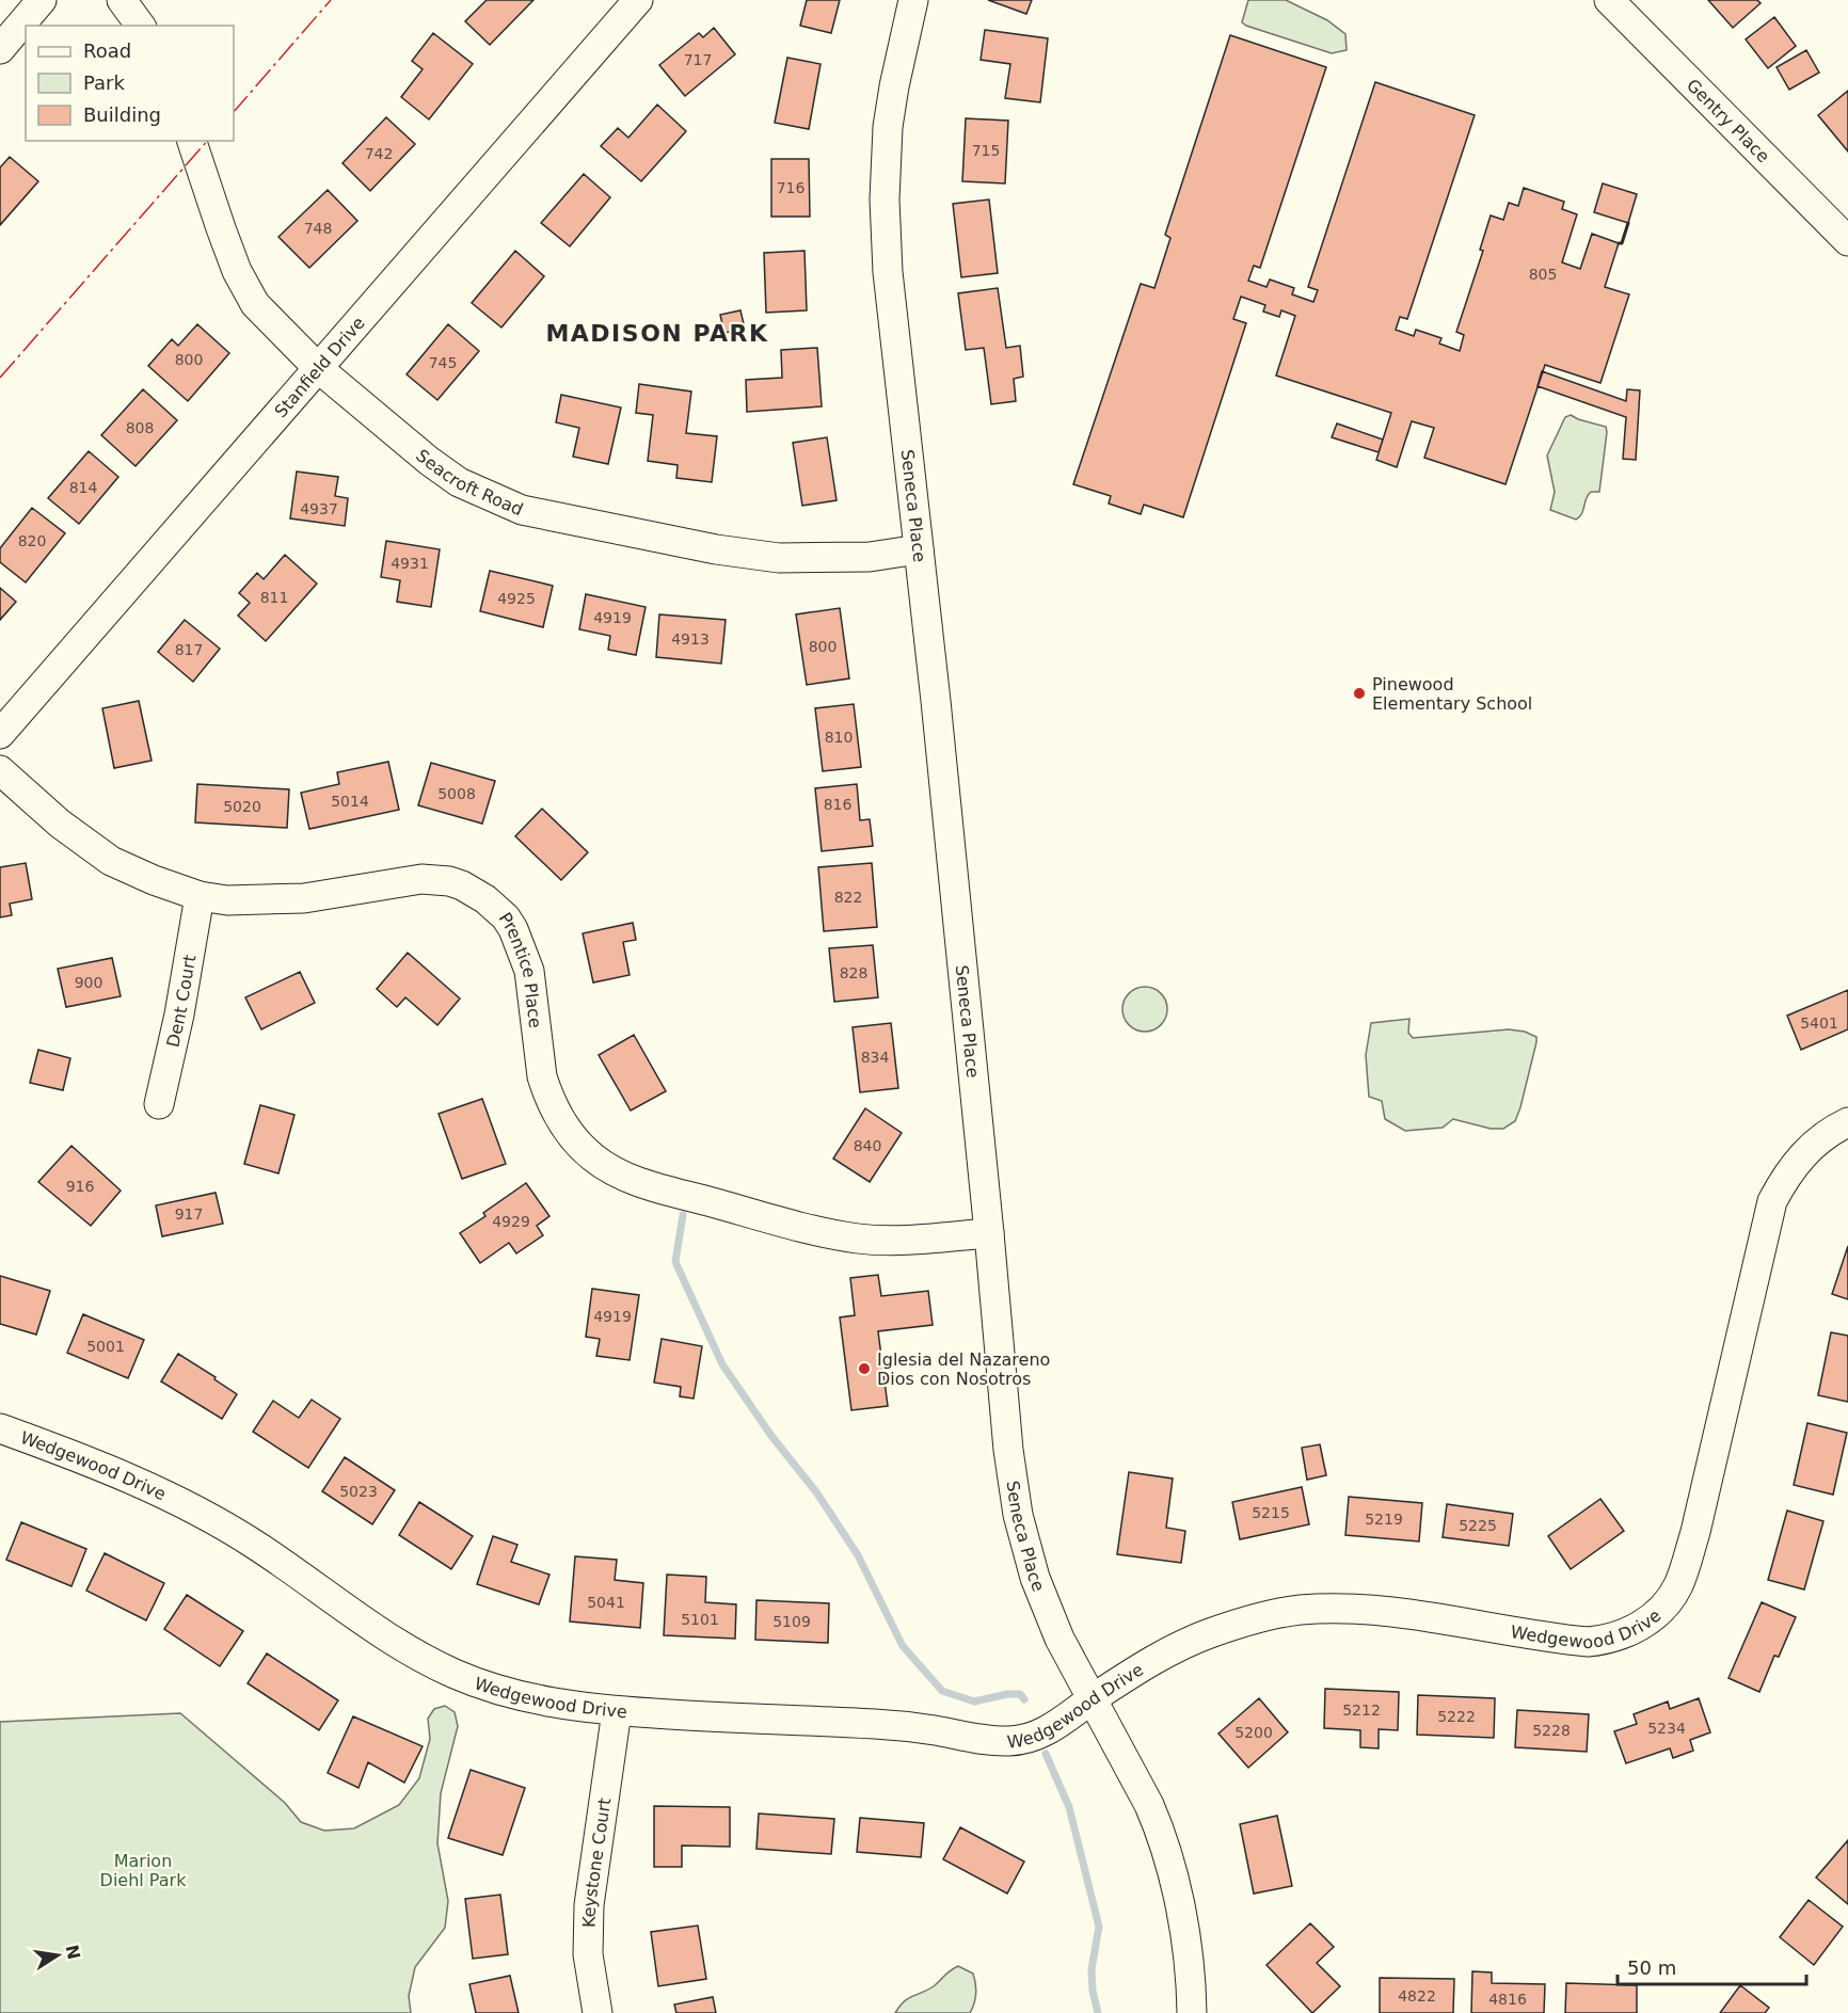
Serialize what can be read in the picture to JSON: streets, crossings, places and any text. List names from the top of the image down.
{
  "streets": {
    "street": [
      "Gentry Place",
      "Stanfield Drive",
      "Seacroft Road",
      "Seneca Place",
      "Prentice Place",
      "Dent Court",
      "Wedgewood Drive",
      "Keystone Court"
    ]
  },
  "crossings": [
    ["Stanfield Drive", "Seacroft Road"],
    ["Seacroft Road", "Seneca Place"],
    ["Seneca Place", "Prentice Place"],
    ["Seneca Place", "Wedgewood Drive"],
    ["Prentice Place", "Dent Court"],
    ["Wedgewood Drive", "Keystone Court"]
  ],
  "districts": ["MADISON PARK"],
  "parks": ["Marion Diehl Park"],
  "places": ["Pinewood Elementary School", "Iglesia del Nazareno Dios con Nosotros"],
  "house_numbers": [
    "717",
    "715",
    "742",
    "716",
    "748",
    "805",
    "800",
    "745",
    "808",
    "814",
    "4937",
    "820",
    "4931",
    "811",
    "4925",
    "4919",
    "4913",
    "800",
    "817",
    "810",
    "5008",
    "5014",
    "816",
    "5020",
    "822",
    "828",
    "900",
    "5401",
    "834",
    "840",
    "916",
    "917",
    "4929",
    "4919",
    "5001",
    "5023",
    "5215",
    "5219",
    "5225",
    "5041",
    "5101",
    "5109",
    "5212",
    "5222",
    "5234",
    "5228",
    "5200",
    "4822",
    "4816"
  ],
  "legend": ["Road", "Park", "Building"],
  "scale_bar": "50 m",
  "north": "right"
}
